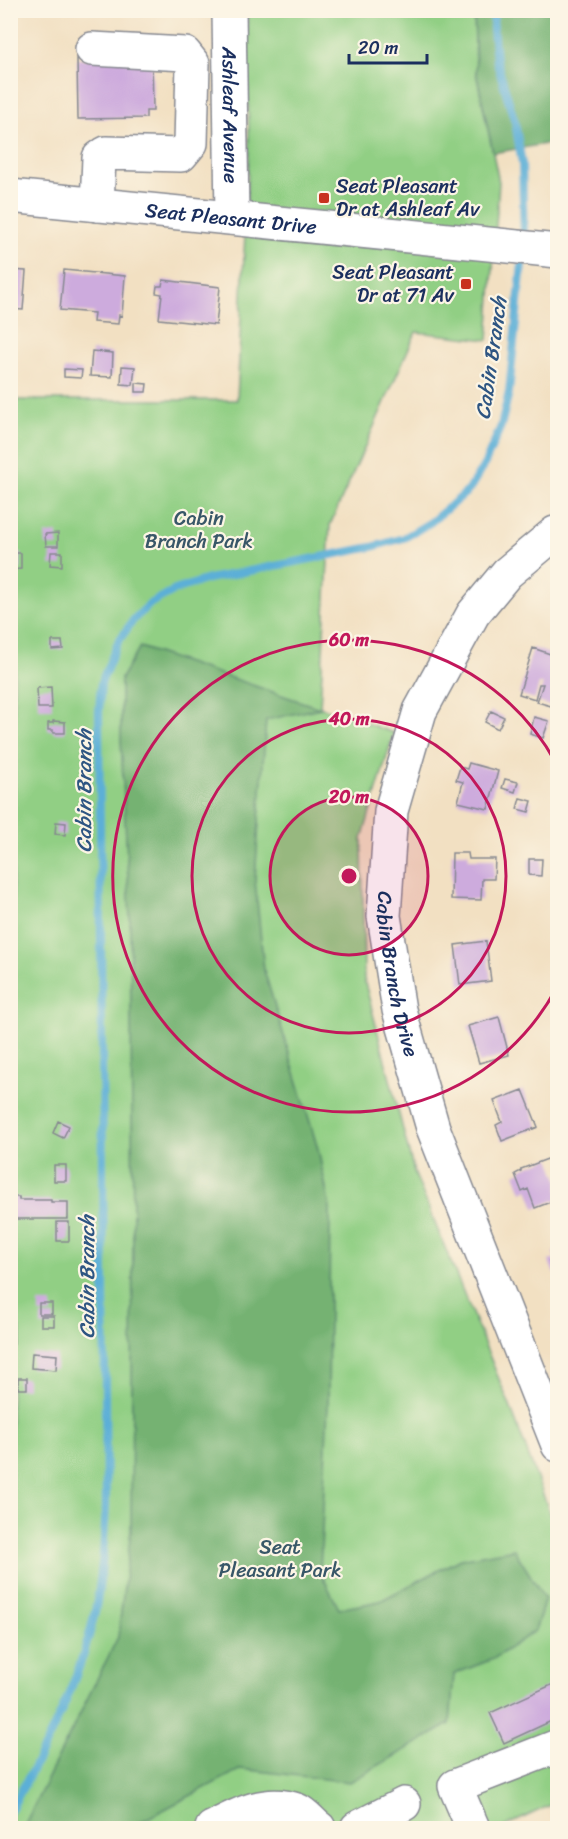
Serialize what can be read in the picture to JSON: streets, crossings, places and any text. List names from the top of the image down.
{
  "streets": {
    "street": ["Ashleaf Avenue", "Seat Pleasant Drive", "Cabin Branch Drive"]
  },
  "crossings": [
    ["Ashleaf Avenue", "Seat Pleasant Drive"]
  ],
  "water": ["Cabin Branch"],
  "parks": ["Cabin Branch Park", "Seat Pleasant Park"],
  "places": {
    "transit": ["Seat Pleasant Dr at Ashleaf Av", "Seat Pleasant Dr at 71 Av"]
  },
  "scale_bar": "20 m",
  "rings": ["60 m", "40 m", "20 m"]
}
